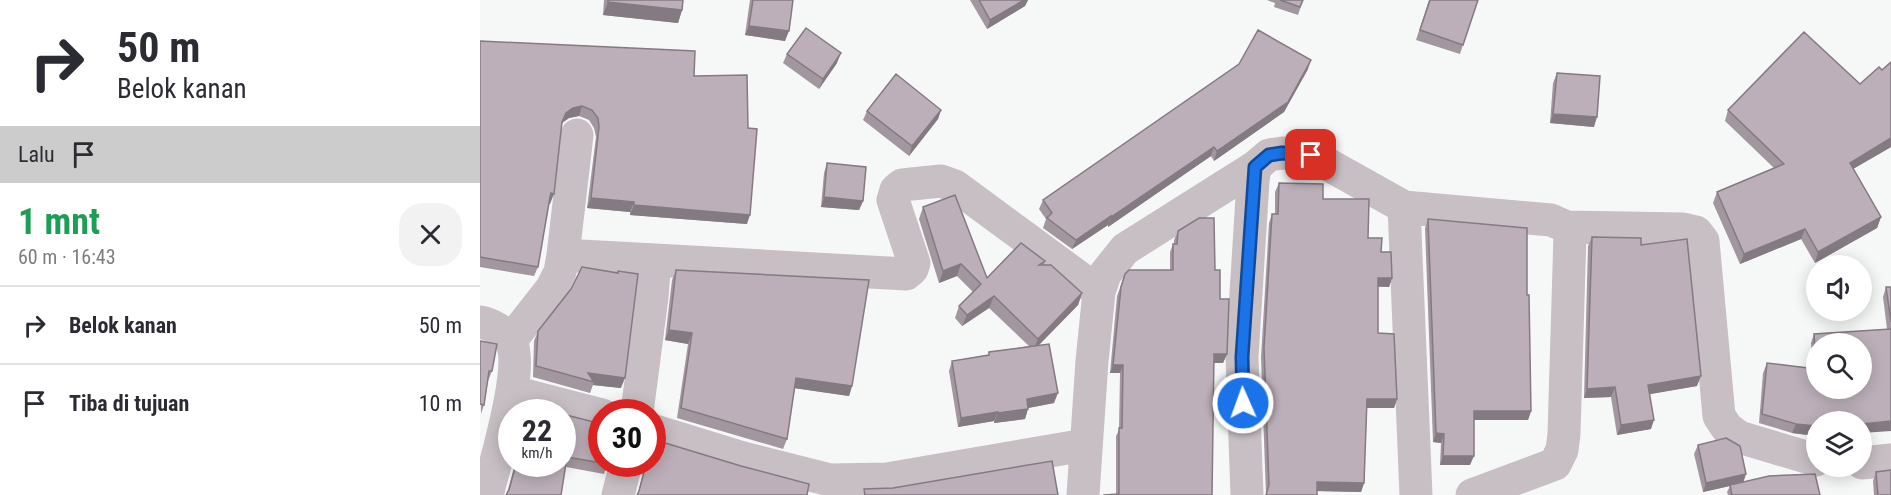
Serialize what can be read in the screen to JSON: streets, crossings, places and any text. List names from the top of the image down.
{
  "page": {
    "turn": ["50 m", "Belok kanan"],
    "then": "Lalu",
    "heading": ["1 mnt", "60 m · 16:43"],
    "list": [
      {
        "name": "Belok kanan",
        "value": "50 m"
      },
      {
        "name": "Tiba di tujuan",
        "value": "10 m"
      }
    ],
    "speed": "22 km/h",
    "limit": "30"
  }
}
